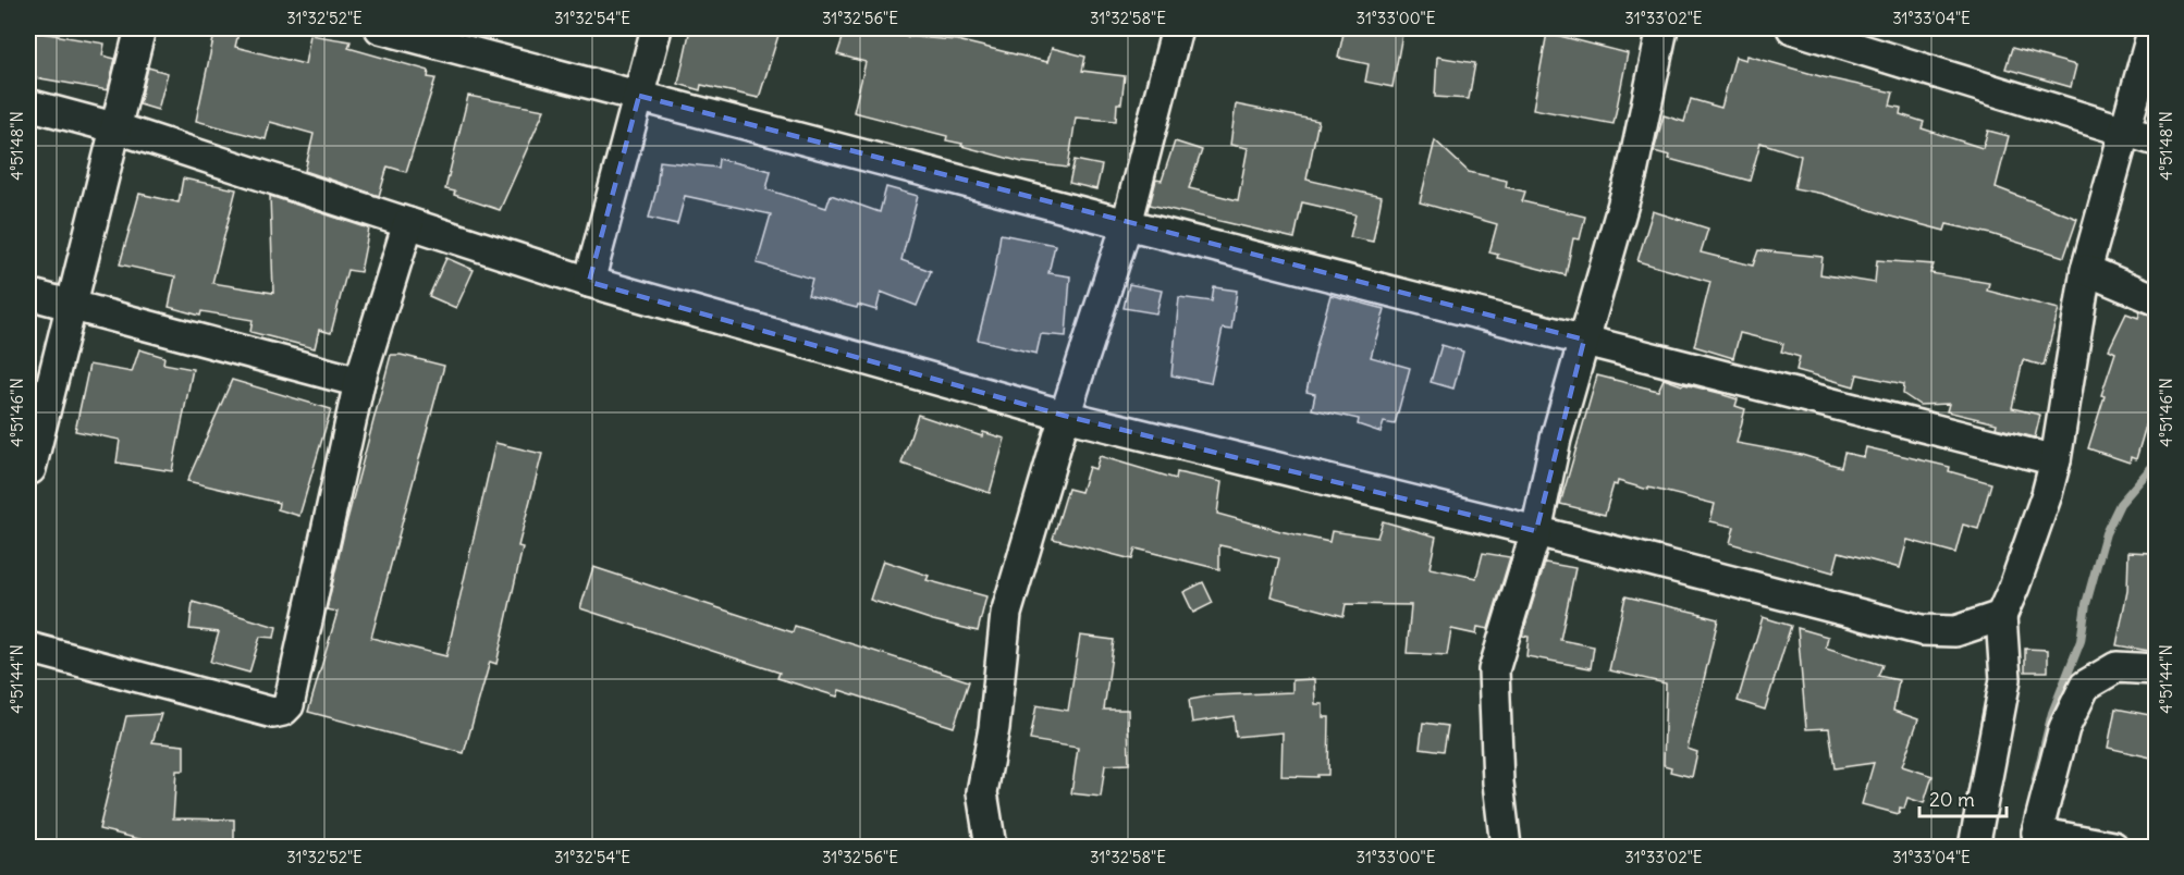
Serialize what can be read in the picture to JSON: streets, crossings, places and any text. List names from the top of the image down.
{
  "scale_bar": "20 m",
  "coordinates": [
    "31°32'52\"E",
    "31°32'54\"E",
    "31°32'56\"E",
    "31°32'58\"E",
    "31°33'00\"E",
    "31°33'02\"E",
    "31°33'04\"E",
    "4°51'48\"N",
    "4°51'46\"N",
    "4°51'44\"N"
  ]
}
